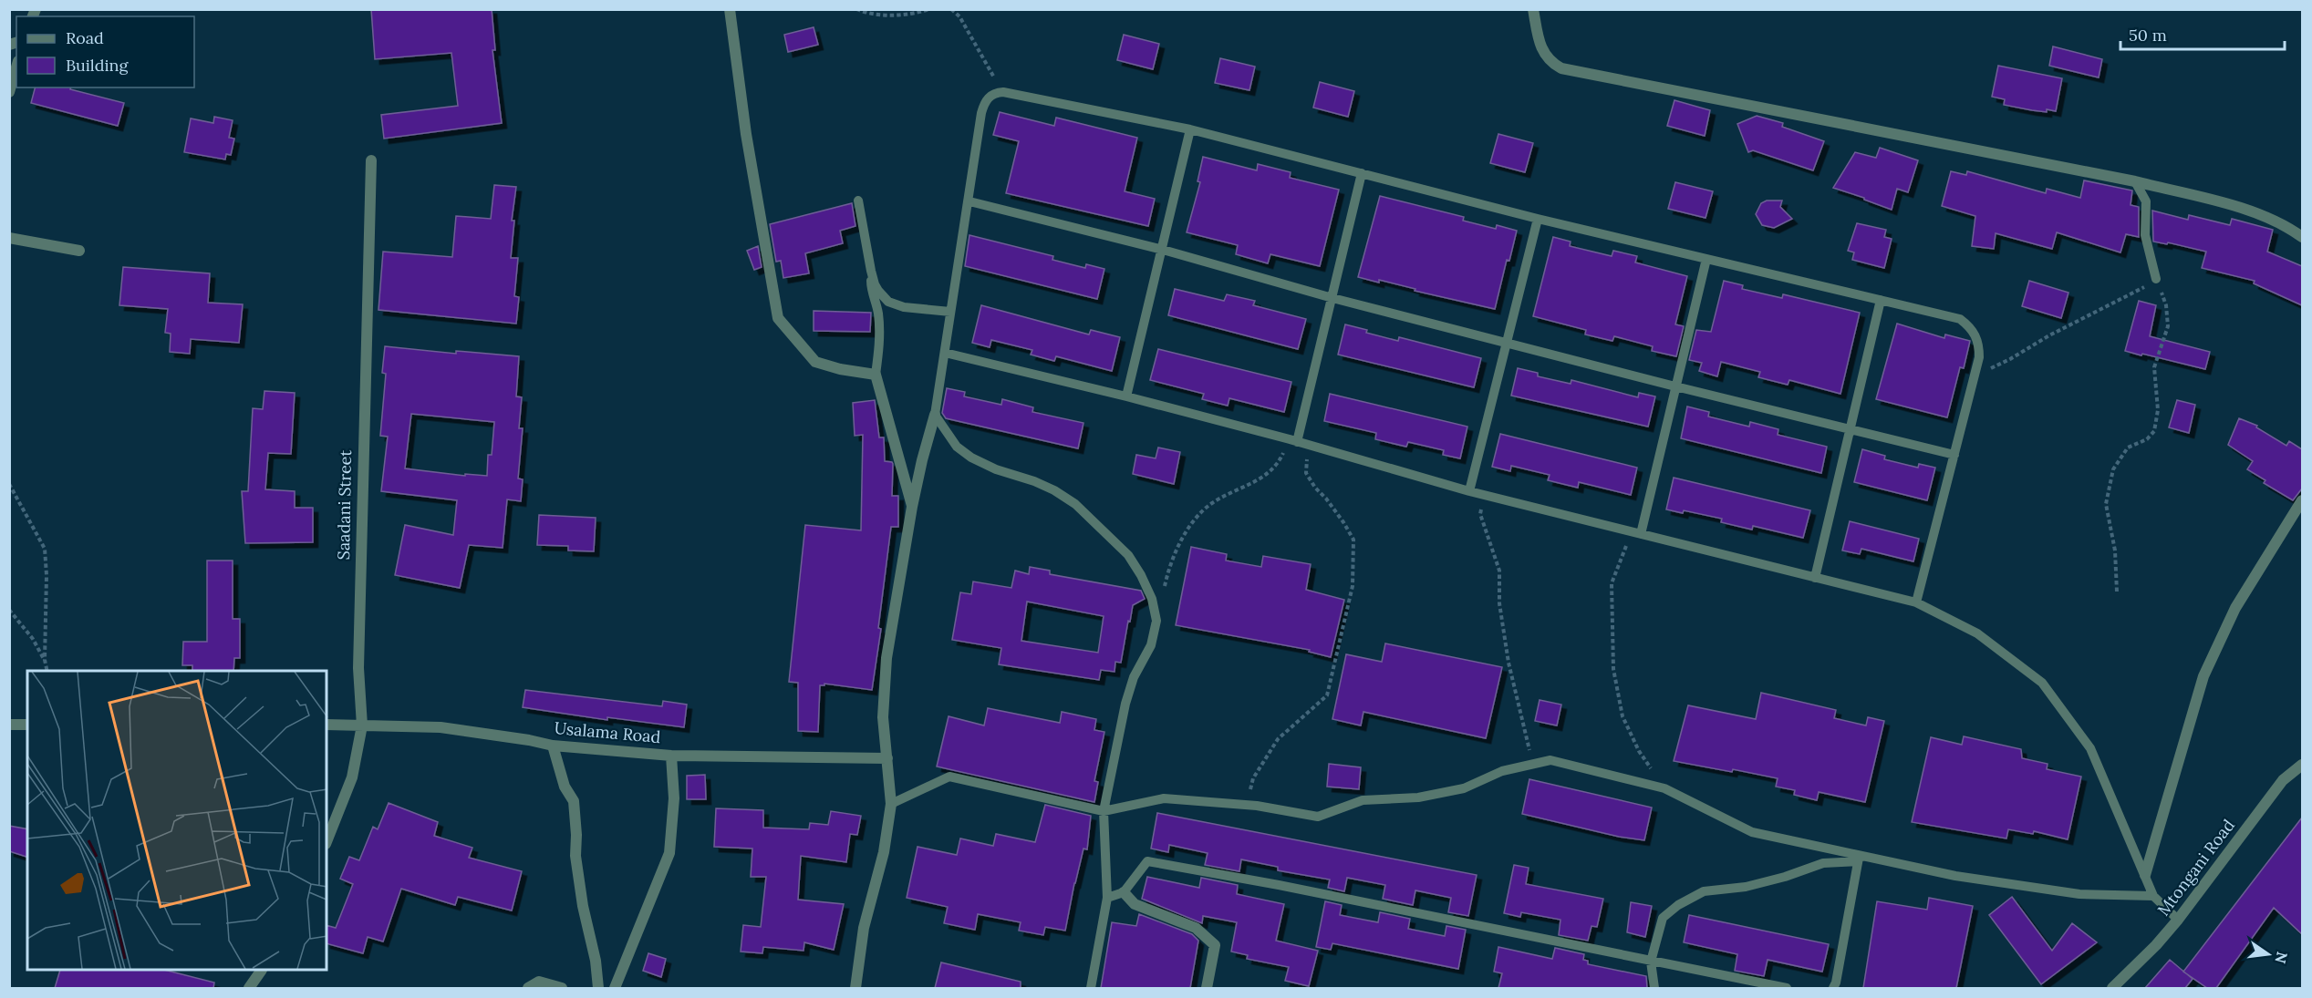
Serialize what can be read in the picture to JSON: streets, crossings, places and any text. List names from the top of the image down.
{
  "streets": {
    "street": ["Saadani Street", "Usalama Road", "Mtongani Road"]
  },
  "crossings": [
    ["Saadani Street", "Usalama Road"]
  ],
  "legend": ["Road", "Building"],
  "scale_bar": "50 m",
  "north": "right"
}
